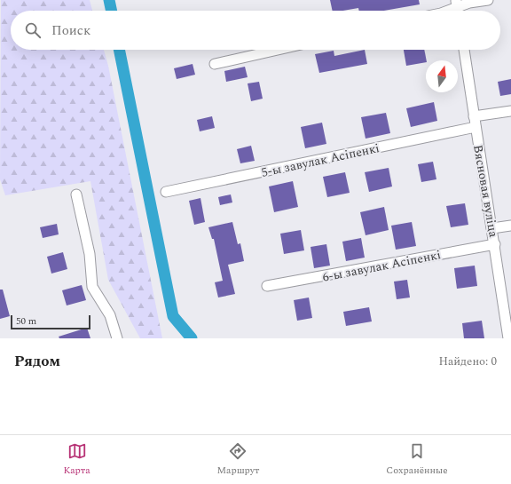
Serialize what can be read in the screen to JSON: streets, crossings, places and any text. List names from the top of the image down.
{
  "streets": {
    "street": ["5-ы завулак Асіпенкі", "Вясновая вуліца", "6-ы завулак Асіпенкі"]
  },
  "crossings": [
    ["5-ы завулак Асіпенкі", "Вясновая вуліца"],
    ["Вясновая вуліца", "6-ы завулак Асіпенкі"]
  ],
  "scale_bar": "50 m",
  "north": "top",
  "page": {
    "search": "Поиск",
    "scale": "50 m",
    "heading": ["Рядом", "Найдено: 0"],
    "nav": ["Карта", "Маршрут", "Сохранённые"]
  }
}
